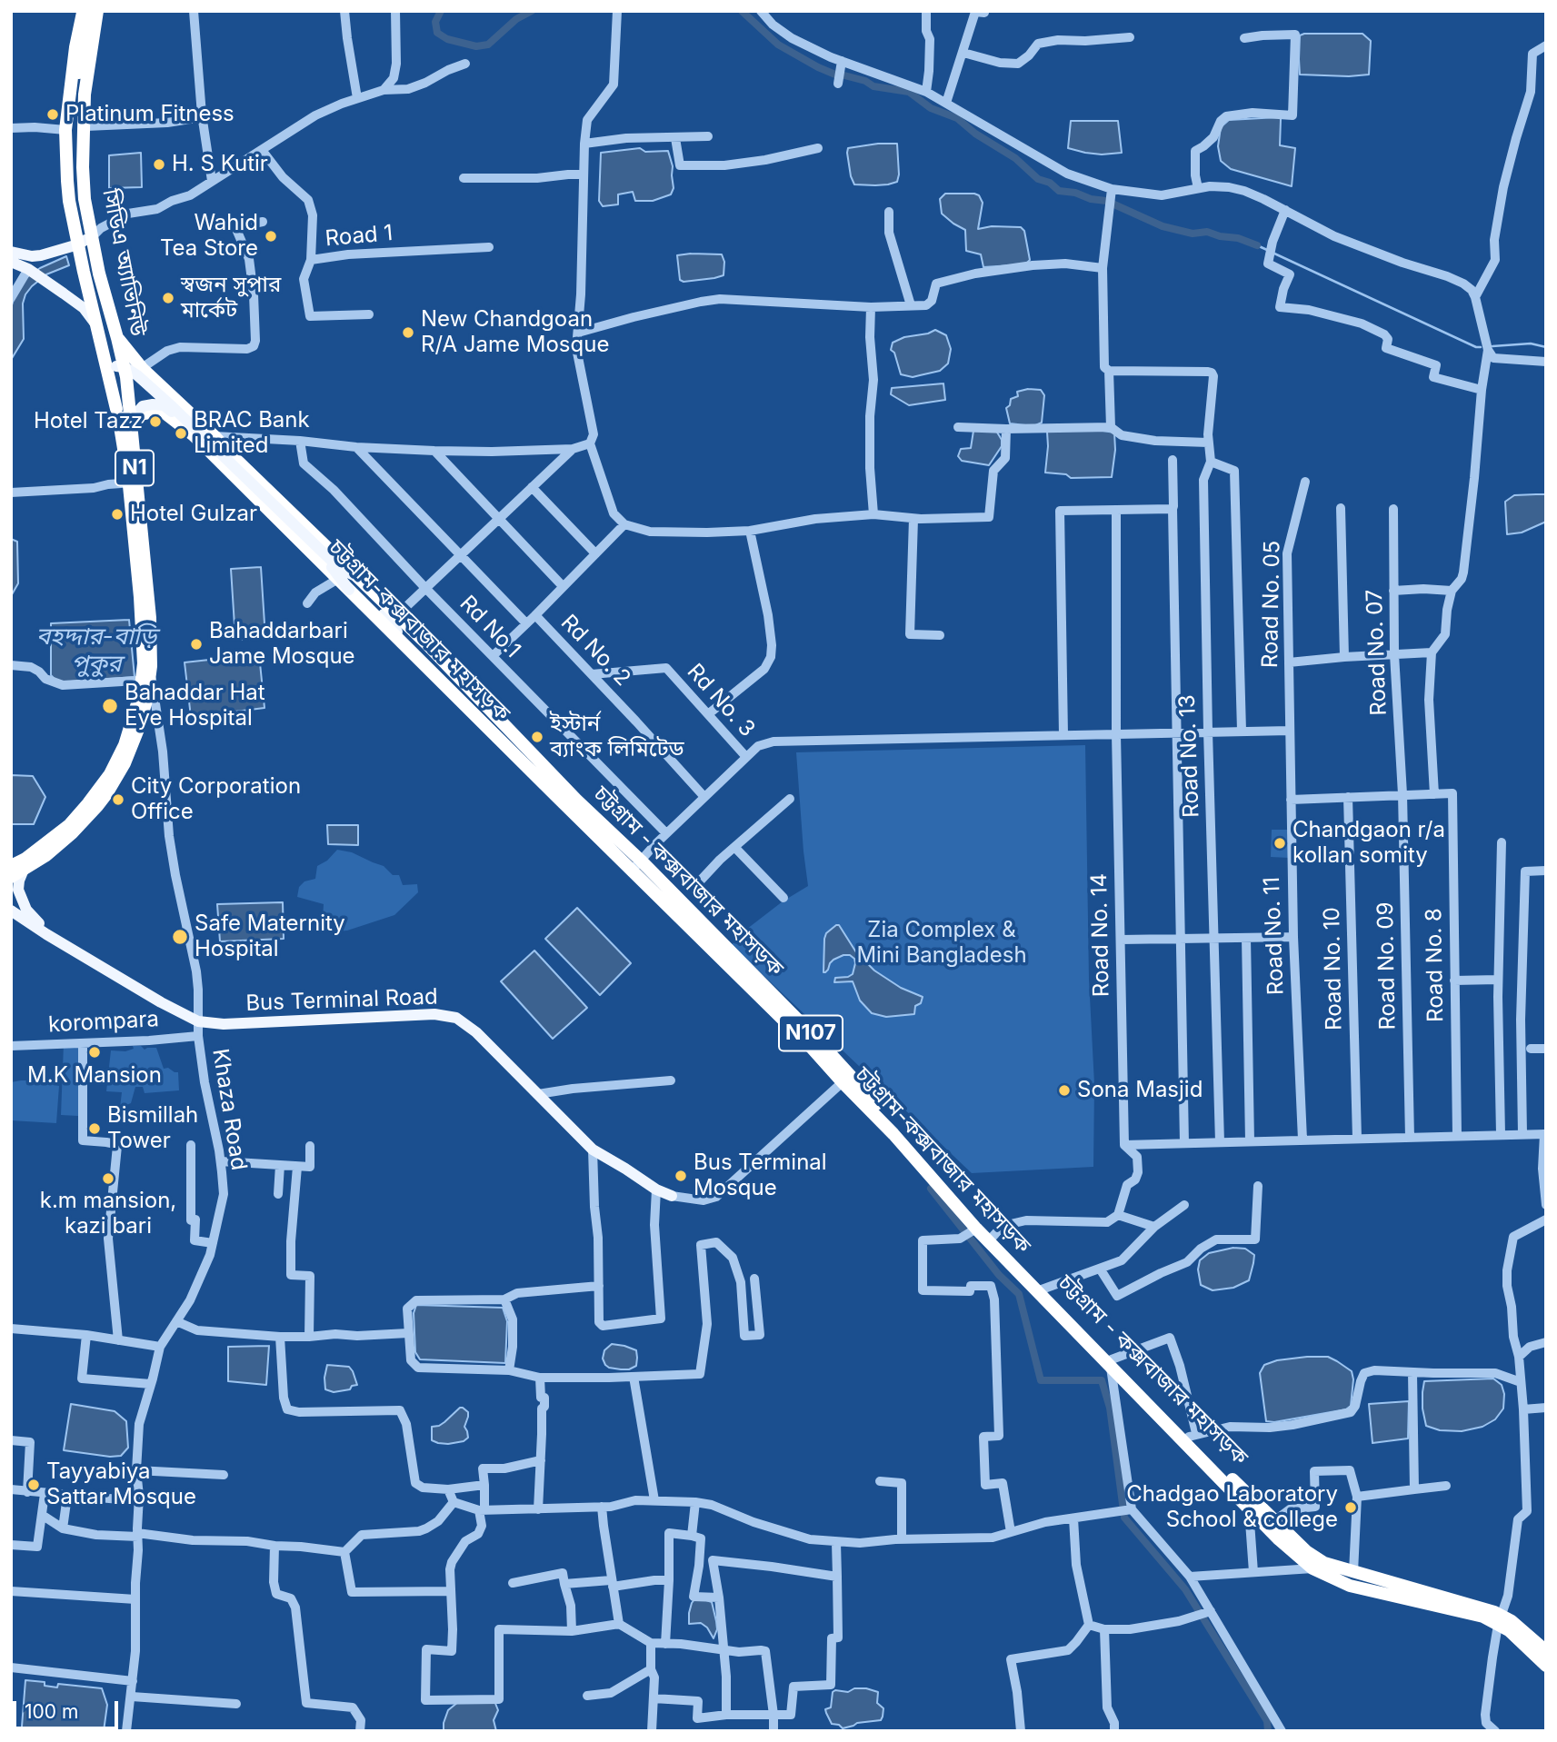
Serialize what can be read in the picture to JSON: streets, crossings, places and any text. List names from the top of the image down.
{
  "streets": {
    "highway": [
      "সিডিএ অ্যাভিনিউ",
      "N1",
      "চট্টগ্রাম-কক্সবাজার মহাসড়ক",
      "চট্টগ্রাম - কক্সবাজার মহাসড়ক",
      "N107"
    ],
    "main road": ["Bus Terminal Road"],
    "street": [
      "Road 1",
      "Road No. 05",
      "Rd No.1",
      "Rd No. 2",
      "Road No. 07",
      "Rd No. 3",
      "Road No. 13",
      "Road No. 14",
      "Road No. 11",
      "Road No. 8",
      "Road No. 09",
      "Road No. 10",
      "korompara",
      "Khaza Road"
    ]
  },
  "crossings": [
    ["সিডিএ অ্যাভিনিউ", "N1"],
    ["সিডিএ অ্যাভিনিউ", "চট্টগ্রাম-কক্সবাজার মহাসড়ক"],
    ["সিডিএ অ্যাভিনিউ", "চট্টগ্রাম - কক্সবাজার মহাসড়ক"],
    ["সিডিএ অ্যাভিনিউ", "Bus Terminal Road"],
    ["সিডিএ অ্যাভিনিউ", "Khaza Road"],
    ["N1", "চট্টগ্রাম-কক্সবাজার মহাসড়ক"],
    ["Road No. 05", "Road No. 11"],
    ["চট্টগ্রাম-কক্সবাজার মহাসড়ক", "চট্টগ্রাম - কক্সবাজার মহাসড়ক"],
    ["Rd No. 2", "Rd No. 3"],
    ["Road No. 07", "Road No. 09"],
    ["Bus Terminal Road", "Khaza Road"],
    ["korompara", "Khaza Road"]
  ],
  "water": ["বহদ্দার-বাড়ি পুকুর"],
  "parks": ["Zia Complex & Mini Bangladesh"],
  "places": [
    "Platinum Fitness",
    "H. S Kutir",
    "Wahid Tea Store",
    "স্বজন সুপার মার্কেট",
    "New Chandgoan R/A Jame Mosque",
    "Hotel Tazz",
    "BRAC Bank Limited",
    "Hotel Gulzar",
    "Bahaddarbari Jame Mosque",
    "Bahaddar Hat Eye Hospital",
    "ইস্টার্ন ব্যাংক লিমিটেড",
    "City Corporation Office",
    "Chandgaon r/a kollan somity",
    "Safe Maternity Hospital",
    "M.K Mansion",
    "Sona Masjid",
    "Bismillah Tower",
    "Bus Terminal Mosque",
    "k.m mansion, kazi bari",
    "Tayyabiya Sattar Mosque",
    "Chadgao Laboratory School & college"
  ],
  "scale_bar": "100 m"
}
